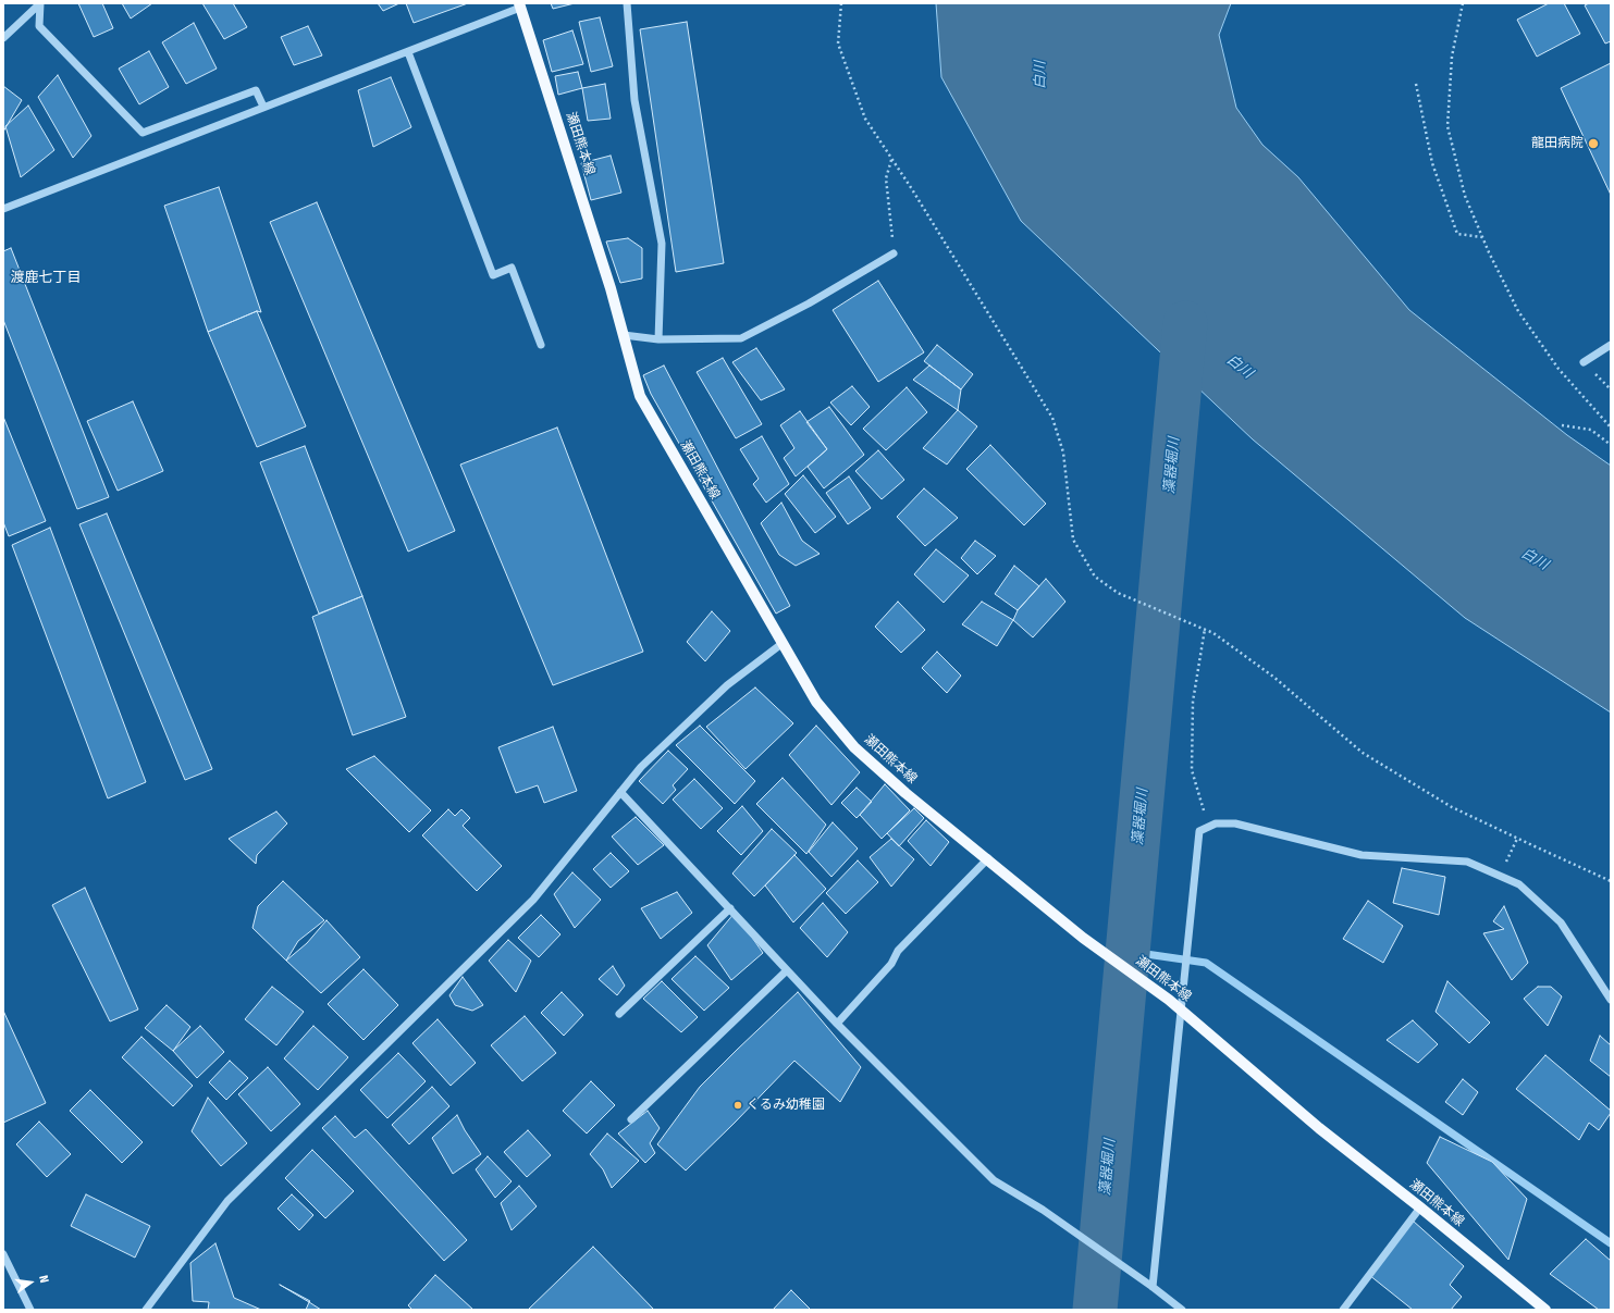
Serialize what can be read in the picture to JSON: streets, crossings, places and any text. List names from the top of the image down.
{
  "streets": {
    "main road": ["瀬田熊本線"]
  },
  "districts": ["渡鹿七丁目"],
  "water": ["白川", "藻器堀川"],
  "places": ["龍田病院", "くるみ幼稚園"],
  "north": "right"
}
